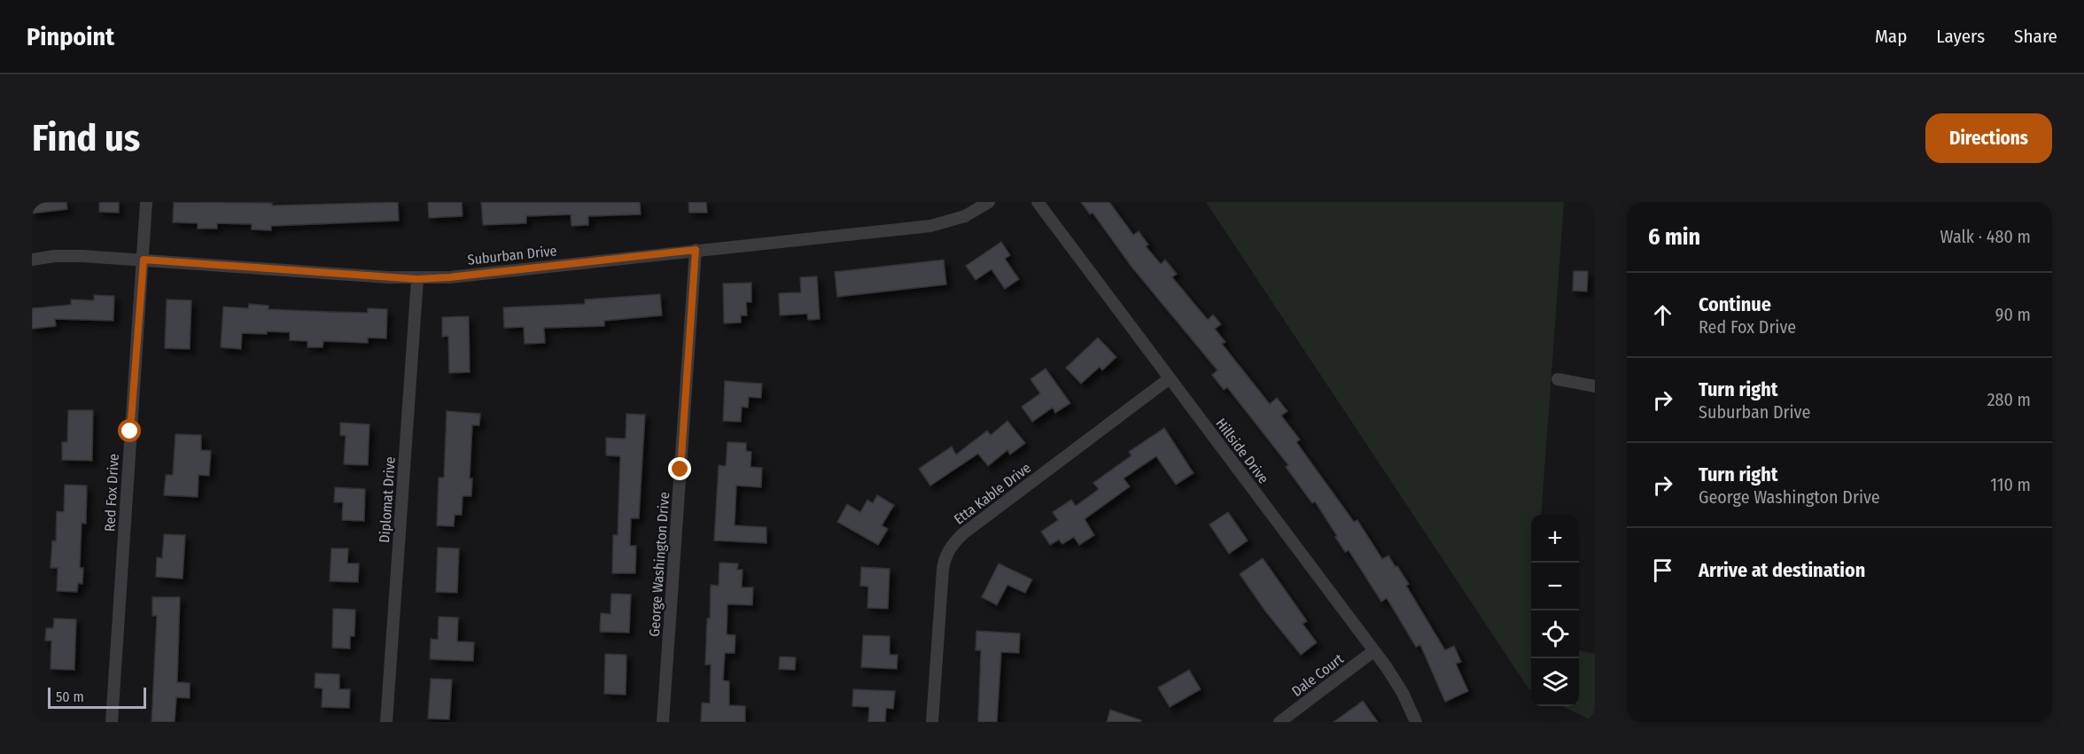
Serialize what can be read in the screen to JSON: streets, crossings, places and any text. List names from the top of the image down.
{
  "streets": {
    "street": [
      "Suburban Drive",
      "Hillside Drive",
      "Red Fox Drive",
      "Etta Kable Drive",
      "Diplomat Drive",
      "George Washington Drive",
      "Dale Court"
    ]
  },
  "crossings": [
    ["Suburban Drive", "Red Fox Drive"],
    ["Suburban Drive", "Diplomat Drive"],
    ["Suburban Drive", "George Washington Drive"],
    ["Hillside Drive", "Etta Kable Drive"],
    ["Hillside Drive", "Dale Court"]
  ],
  "scale_bar": "50 m",
  "page": {
    "header": "Pinpoint",
    "nav": ["Map", "Layers", "Share"],
    "buttons": "Directions",
    "title": "Find us",
    "heading": ["6 min", "Walk · 480 m"],
    "list": [
      ["Continue", "Red Fox Drive", "90 m"],
      ["Turn right", "Suburban Drive", "280 m"],
      ["Turn right", "George Washington Drive", "110 m"],
      "Arrive at destination"
    ],
    "map_buttons": ["+", "−"],
    "scale": "50 m"
  }
}
